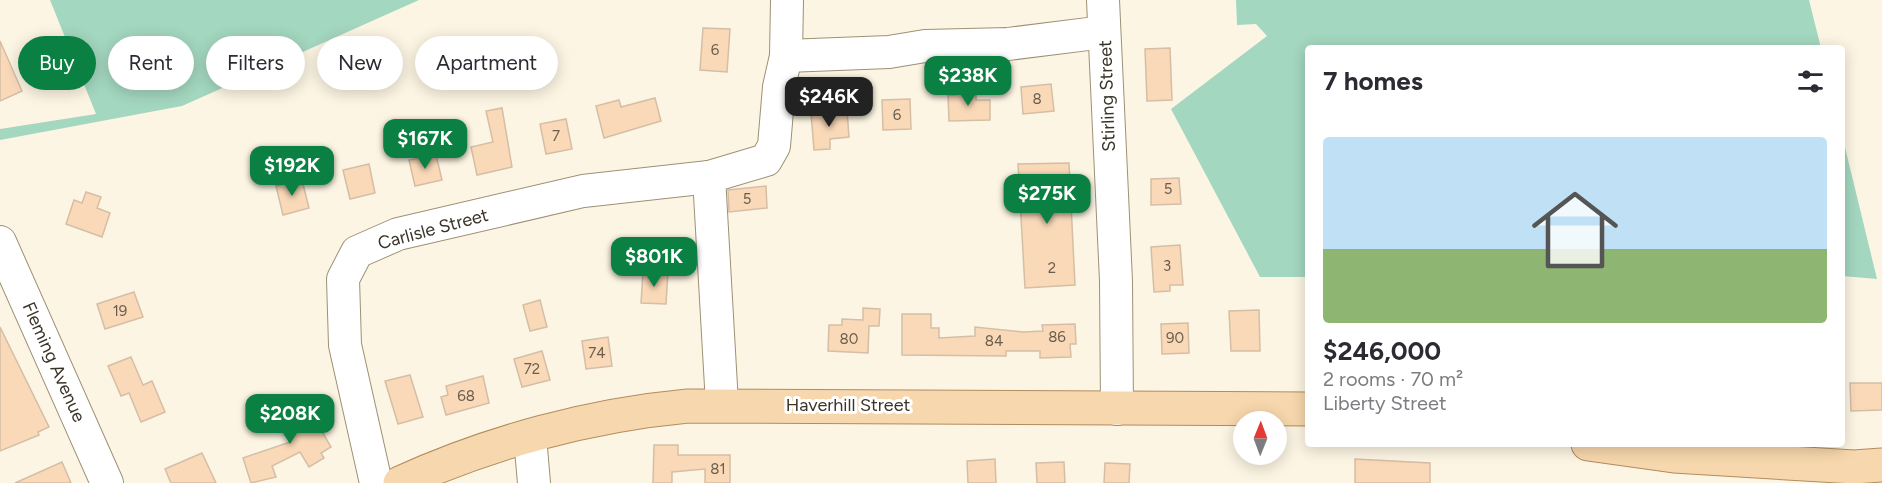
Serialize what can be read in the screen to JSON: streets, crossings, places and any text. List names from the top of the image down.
{
  "streets": {
    "main road": ["Haverhill Street"],
    "street": ["Stirling Street", "Carlisle Street", "Fleming Avenue"]
  },
  "crossings": [
    ["Stirling Street", "Haverhill Street"]
  ],
  "house_numbers": [
    "6",
    "8",
    "6",
    "7",
    "5",
    "5",
    "3",
    "2",
    "19",
    "86",
    "90",
    "80",
    "84",
    "74",
    "72",
    "68",
    "81"
  ],
  "north": "top",
  "page": {
    "chip": [
      "Buy",
      "Rent",
      "Filters",
      "New",
      "Apartment"
    ],
    "heading": "7 homes",
    "price": [
      "$238K",
      "$246K",
      "$167K",
      "$192K",
      "$275K",
      "$801K",
      "$208K"
    ],
    "list": [
      {
        "name": "$246,000",
        "note": "2 rooms · 70 m² · Liberty Street"
      }
    ]
  }
}
